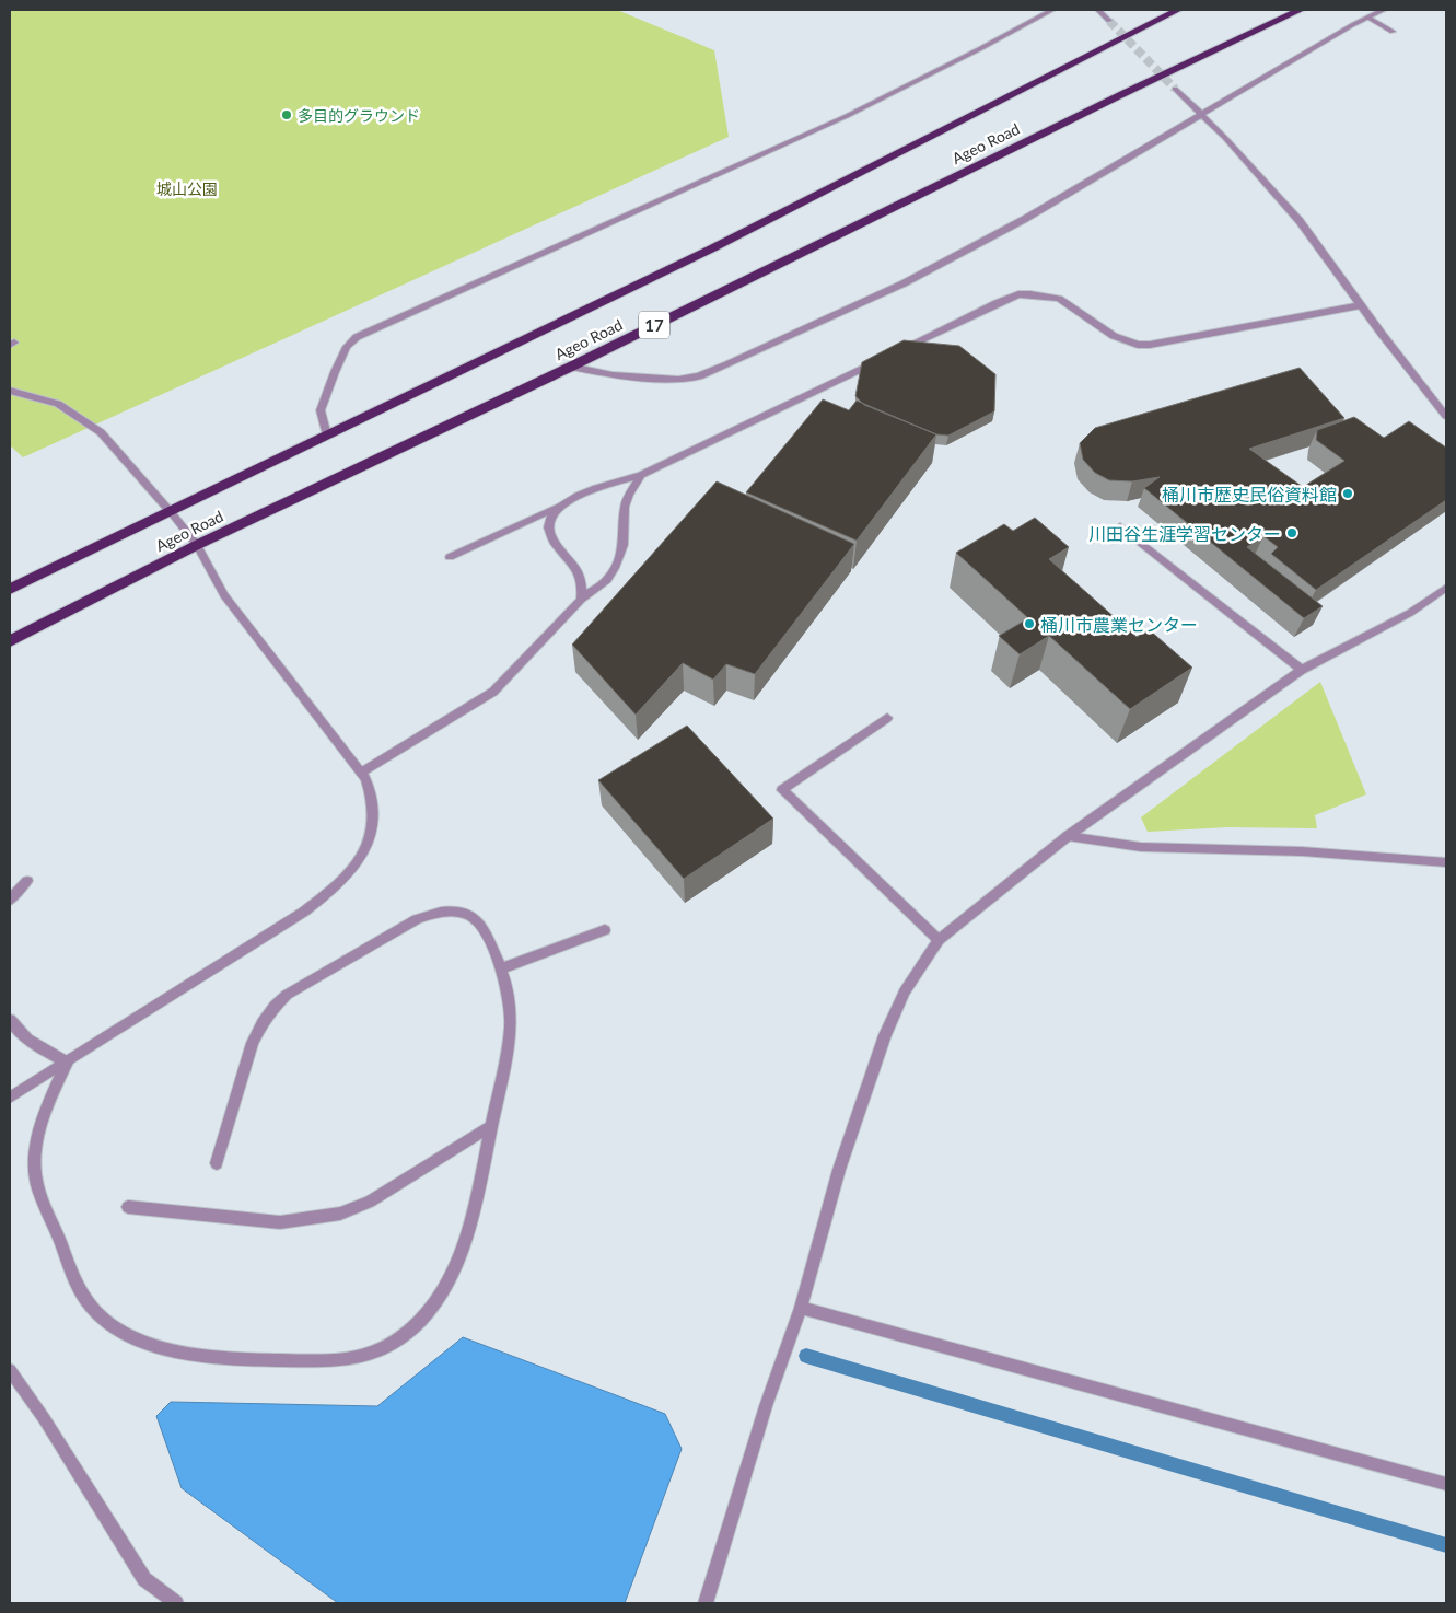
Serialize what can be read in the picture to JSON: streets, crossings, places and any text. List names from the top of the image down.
{
  "streets": {
    "highway": ["Ageo Road", "17"]
  },
  "parks": ["城山公園"],
  "places": [
    "多目的グラウンド",
    "桶川市歴史民俗資料館",
    "川田谷生涯学習センター",
    "桶川市農業センター"
  ]
}
